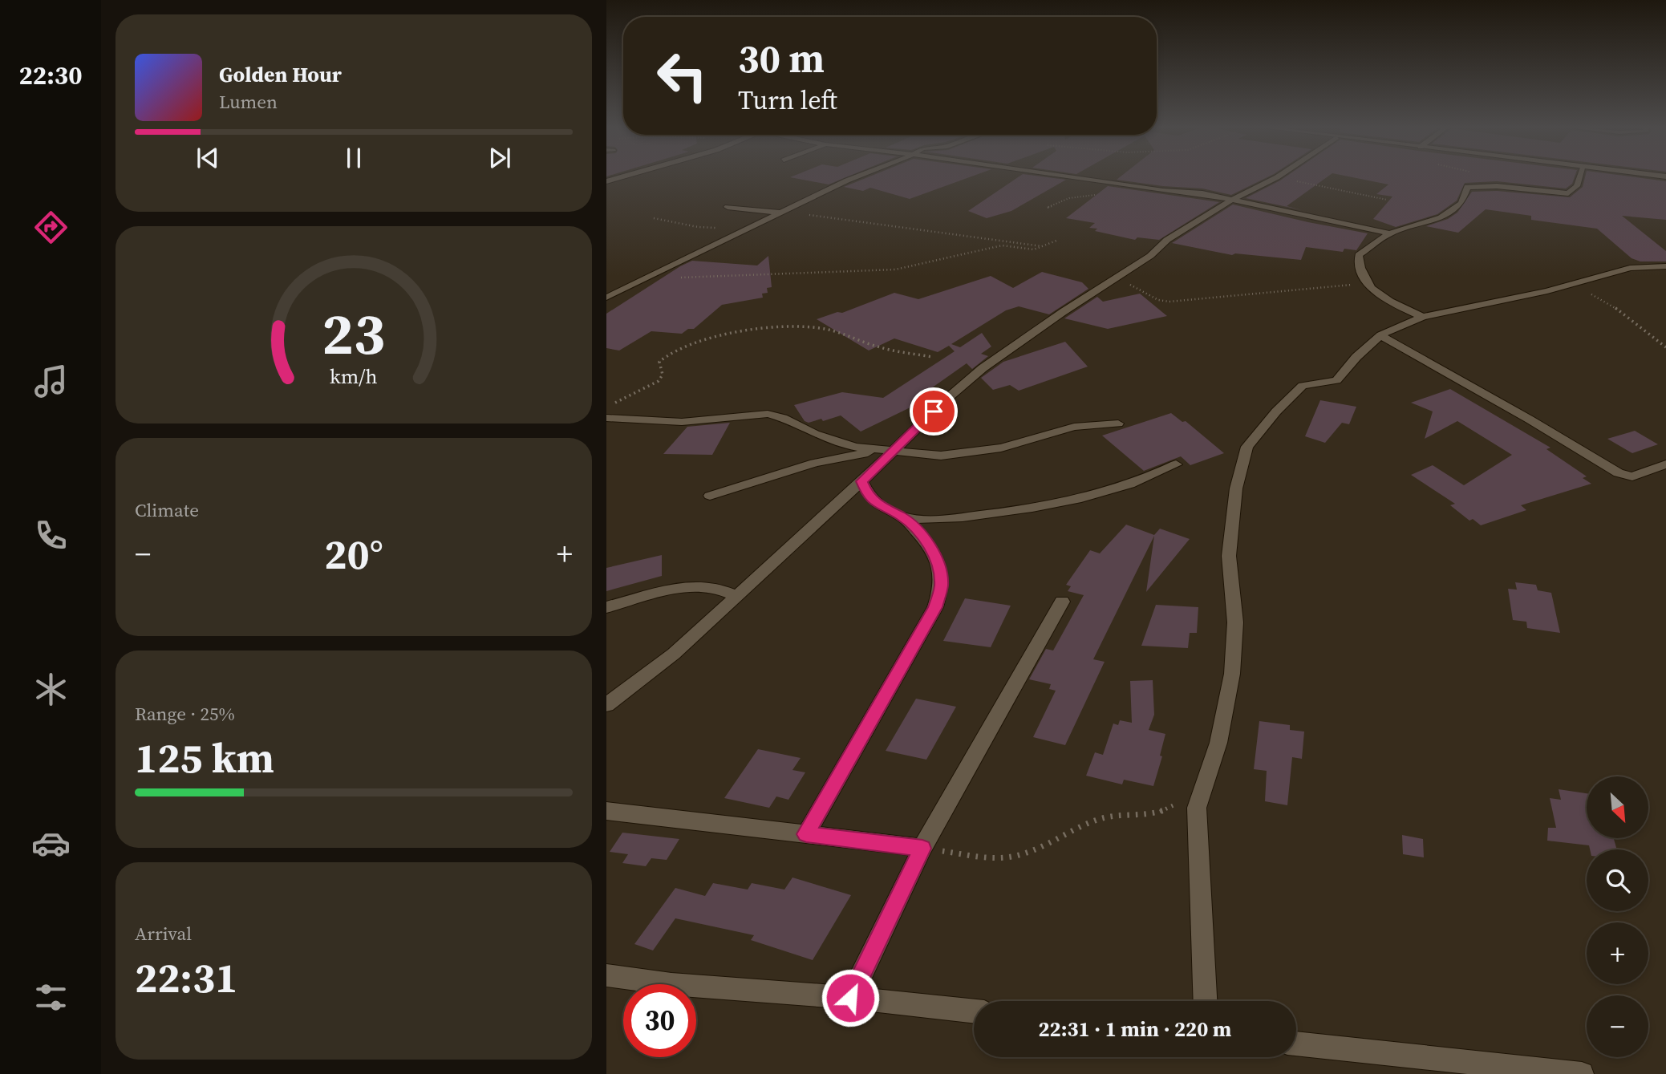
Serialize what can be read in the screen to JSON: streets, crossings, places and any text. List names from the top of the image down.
{
  "north": "bottom right",
  "page": {
    "tabs": "22:30",
    "turn": ["30 m", "Turn left"],
    "song": ["Golden Hour", "Lumen"],
    "tile": [
      "Climate",
      ["Range · 25%", "125 km"],
      ["Arrival", "22:31"]
    ],
    "heat": ["−", "20°", "+"],
    "map_buttons": ["+", "−"],
    "limit": "30",
    "trip": "22:31 · 1 min · 220 m",
    "gauge": ["23", "km/h"]
  }
}
